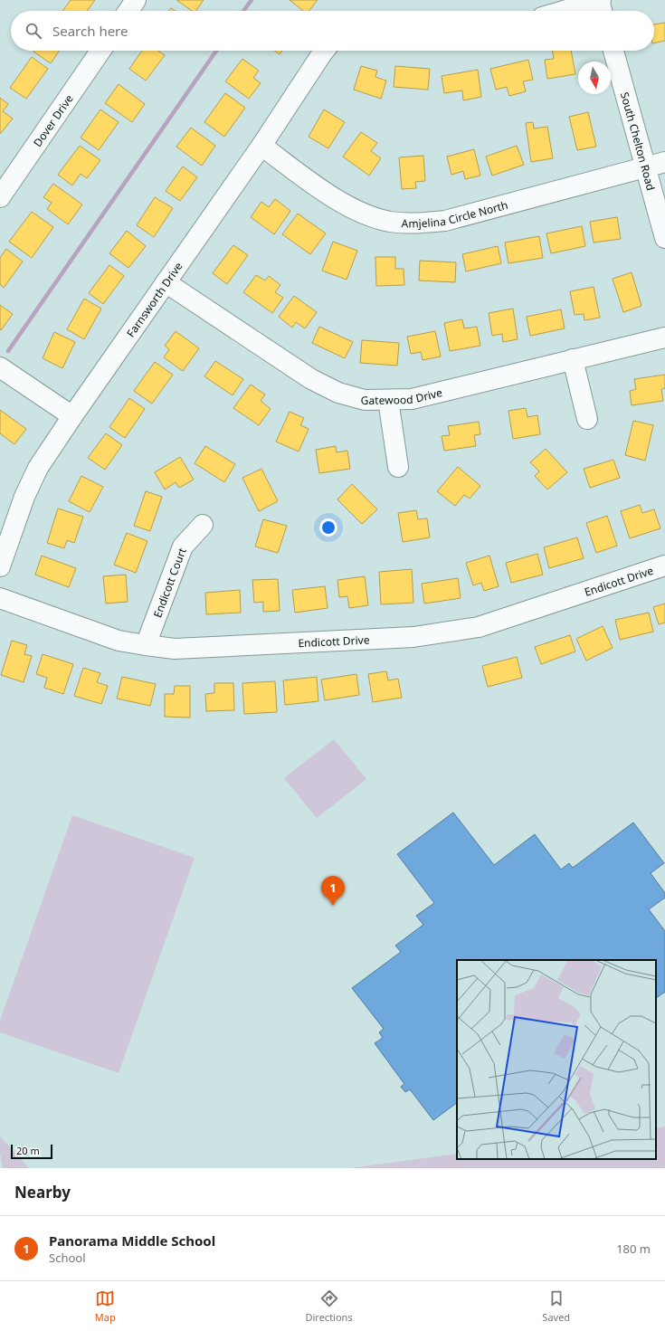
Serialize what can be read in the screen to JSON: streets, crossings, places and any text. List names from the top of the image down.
{
  "streets": {
    "street": [
      "Dover Drive",
      "South Chelton Road",
      "Amjelina Circle North",
      "Farnsworth Drive",
      "Gatewood Drive",
      "Endicott Drive",
      "Endicott Court"
    ]
  },
  "crossings": [
    ["South Chelton Road", "Amjelina Circle North"],
    ["Amjelina Circle North", "Farnsworth Drive"],
    ["Farnsworth Drive", "Gatewood Drive"],
    ["Endicott Drive", "Endicott Court"]
  ],
  "scale_bar": "20 m",
  "north": "bottom",
  "page": {
    "search": "Search here",
    "pins": "1",
    "scale": "20 m",
    "heading": "Nearby",
    "list": [
      {
        "mark": "1",
        "name": "Panorama Middle School",
        "note": "School",
        "value": "180 m"
      }
    ],
    "nav": ["Map", "Directions", "Saved"]
  }
}
